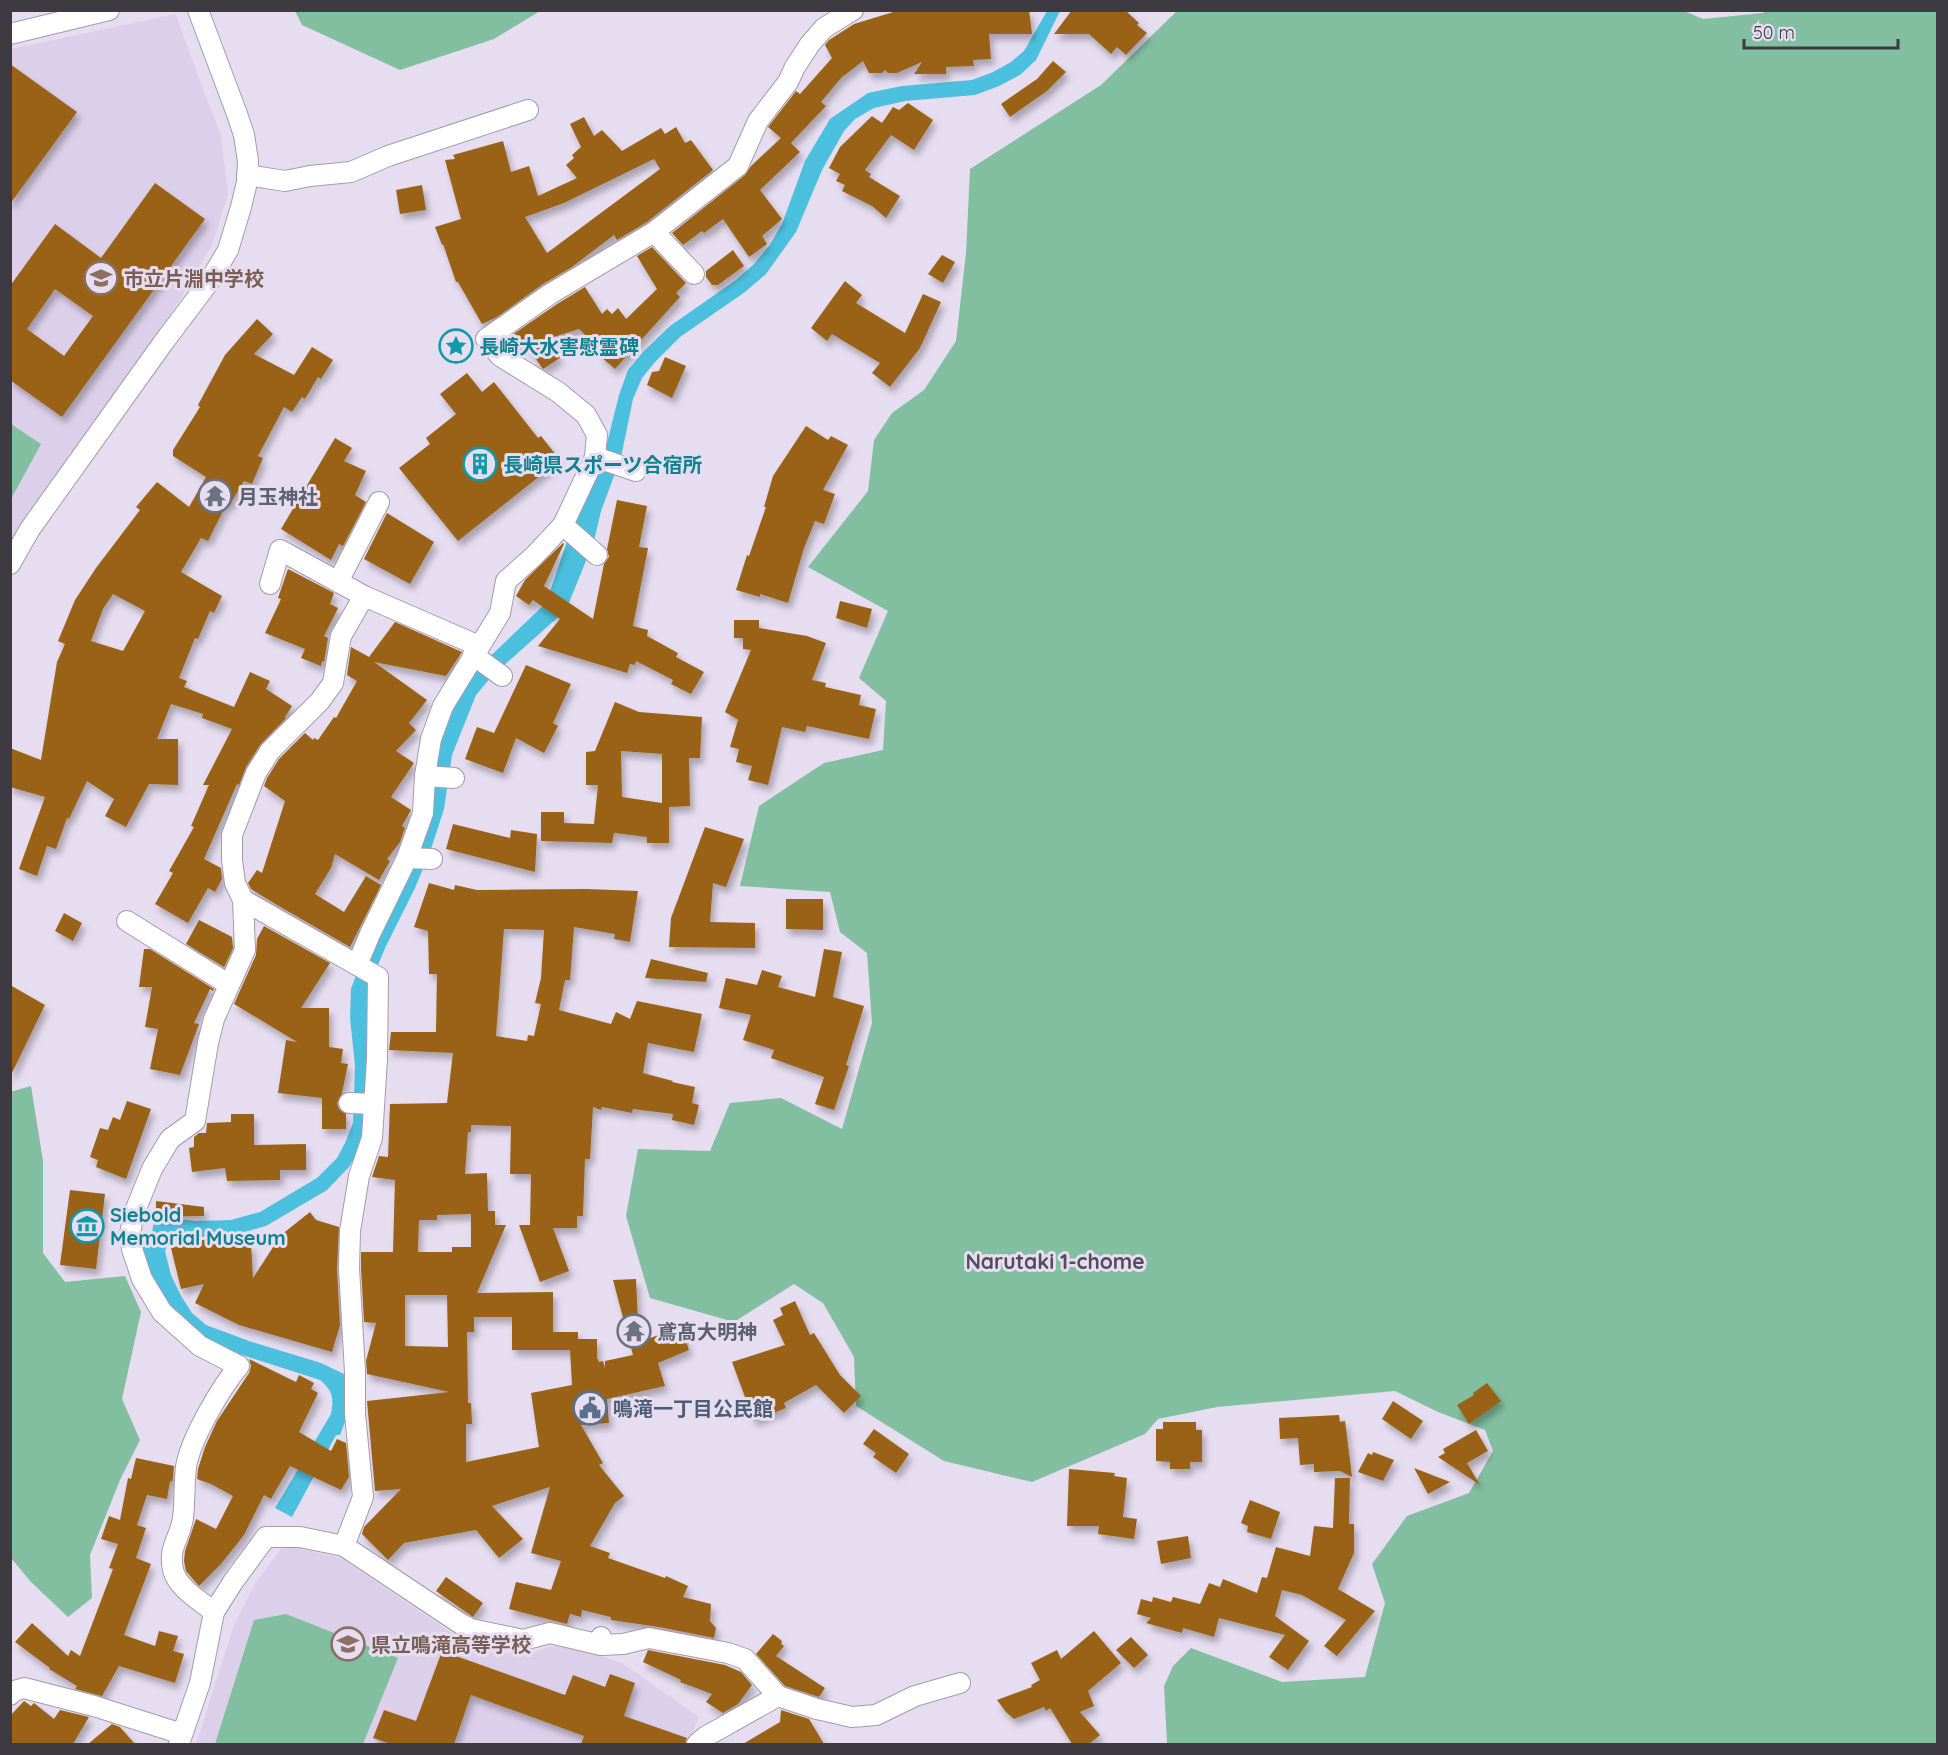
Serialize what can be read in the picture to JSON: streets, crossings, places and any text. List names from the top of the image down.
{
  "districts": ["Narutaki 1-chome"],
  "places": {
    "school or university": ["市立片淵中学校", "県立鳴滝高等学校"],
    "place": ["長崎大水害慰霊碑"],
    "building": ["長崎県スポーツ合宿所"],
    "temple": ["月玉神社", "鳶髙大明神"],
    "museum": ["Siebold Memorial Museum"],
    "public building": ["鳴滝一丁目公民館"]
  },
  "scale_bar": "50 m"
}
